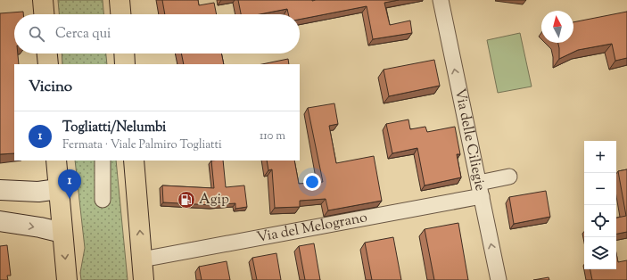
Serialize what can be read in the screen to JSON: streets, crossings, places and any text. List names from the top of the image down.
{
  "streets": {
    "street": ["Via delle Ciliegie", "Via del Melograno"]
  },
  "crossings": [
    ["Via delle Ciliegie", "Via del Melograno"]
  ],
  "one_way": ["Via delle Ciliegie"],
  "places": {
    "fuel station": ["Agip"]
  },
  "north": "top",
  "page": {
    "search": "Cerca qui",
    "heading": "Vicino",
    "list": [
      {
        "mark": "1",
        "name": "Togliatti/Nelumbi",
        "note": "Fermata · Viale Palmiro Togliatti",
        "value": "110 m"
      }
    ],
    "map_buttons": ["+", "−"],
    "pins": "1"
  }
}
